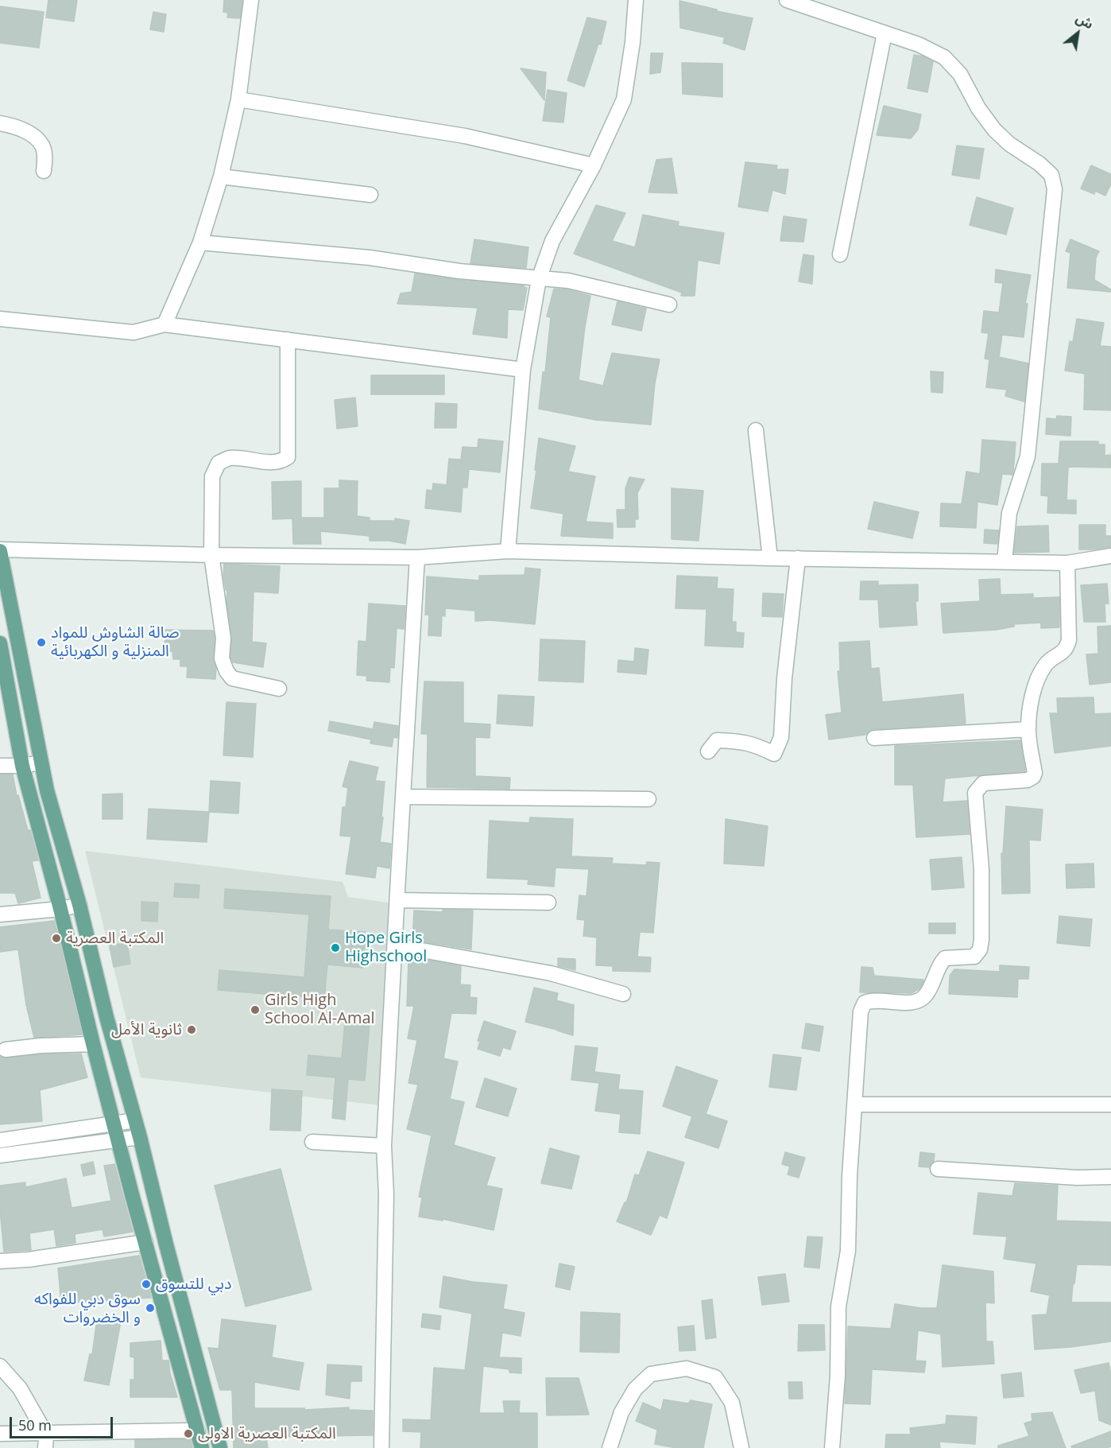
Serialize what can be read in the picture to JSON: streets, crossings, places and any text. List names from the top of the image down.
{
  "places": [
    "صالة الشاوش للمواد المنزلية و الكهربائية",
    "المكتبة العصرية",
    "Hope Girls Highschool",
    "Girls High School Al-Amal",
    "ثانوية الأمل",
    "دبي للتسوق",
    "سوق دبي للفواكه و الخضروات",
    "المكتبة العصرية الاولى"
  ],
  "scale_bar": "50 m",
  "north": "top right"
}
